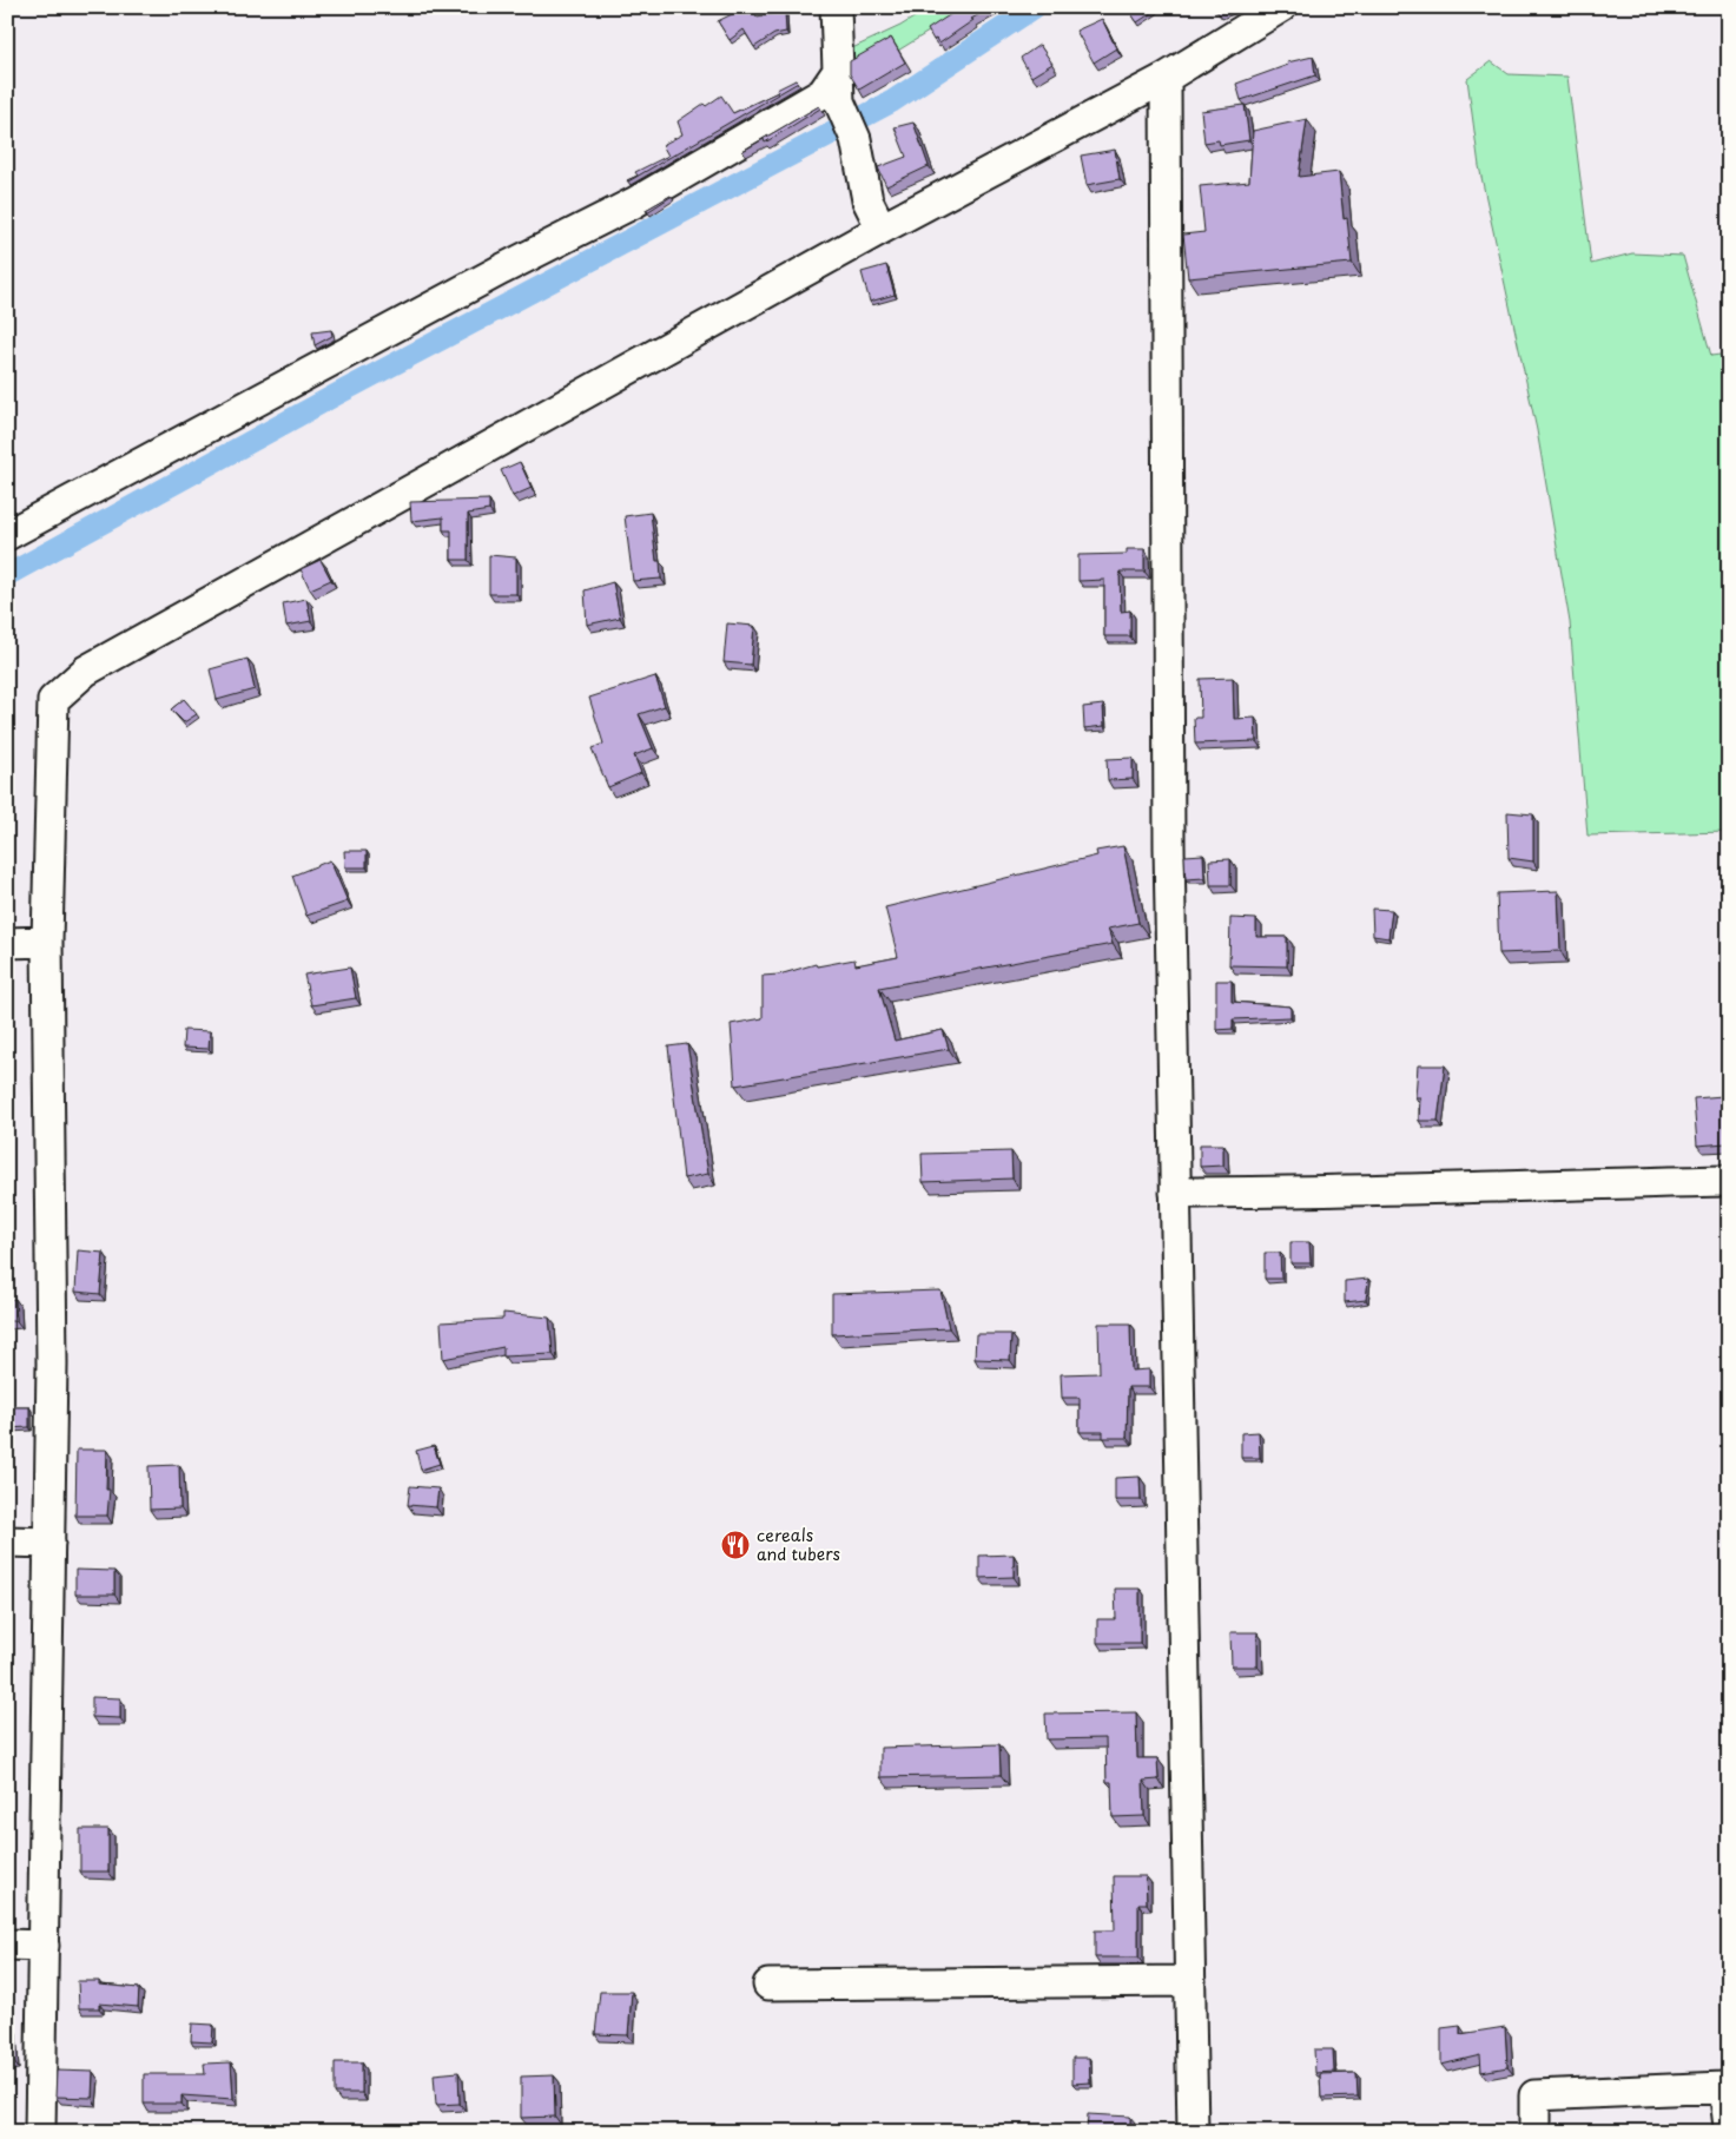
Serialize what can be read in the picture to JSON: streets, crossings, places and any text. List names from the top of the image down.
{
  "places": {
    "restaurant": ["cereals and tubers"]
  }
}
